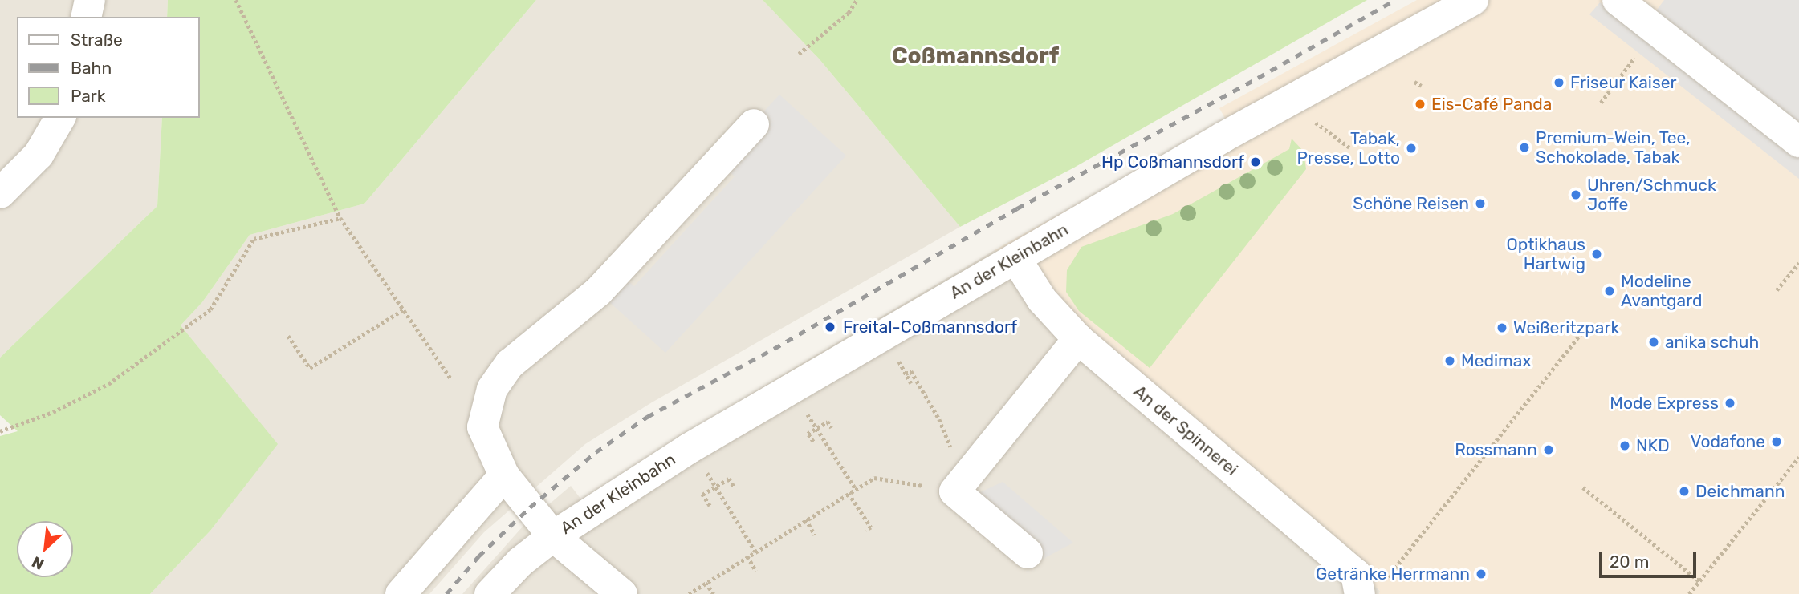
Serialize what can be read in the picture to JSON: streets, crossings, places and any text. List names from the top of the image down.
{
  "streets": {
    "street": ["An der Kleinbahn", "An der Spinnerei"]
  },
  "crossings": [
    ["An der Kleinbahn", "An der Spinnerei"]
  ],
  "districts": ["Coßmannsdorf"],
  "places": [
    "Friseur Kaiser",
    "Eis-Café Panda",
    "Premium-Wein, Tee, Schokolade, Tabak",
    "Tabak, Presse, Lotto",
    "Hp Coßmannsdorf",
    "Uhren/Schmuck Joffe",
    "Schöne Reisen",
    "Optikhaus Hartwig",
    "Modeline Avantgard",
    "Freital-Coßmannsdorf",
    "Weißeritzpark",
    "anika schuh",
    "Medimax",
    "Mode Express",
    "Vodafone",
    "NKD",
    "Rossmann",
    "Deichmann",
    "Getränke Herrmann"
  ],
  "legend": ["Straße", "Bahn", "Park"],
  "scale_bar": "20 m",
  "north": "bottom left"
}
